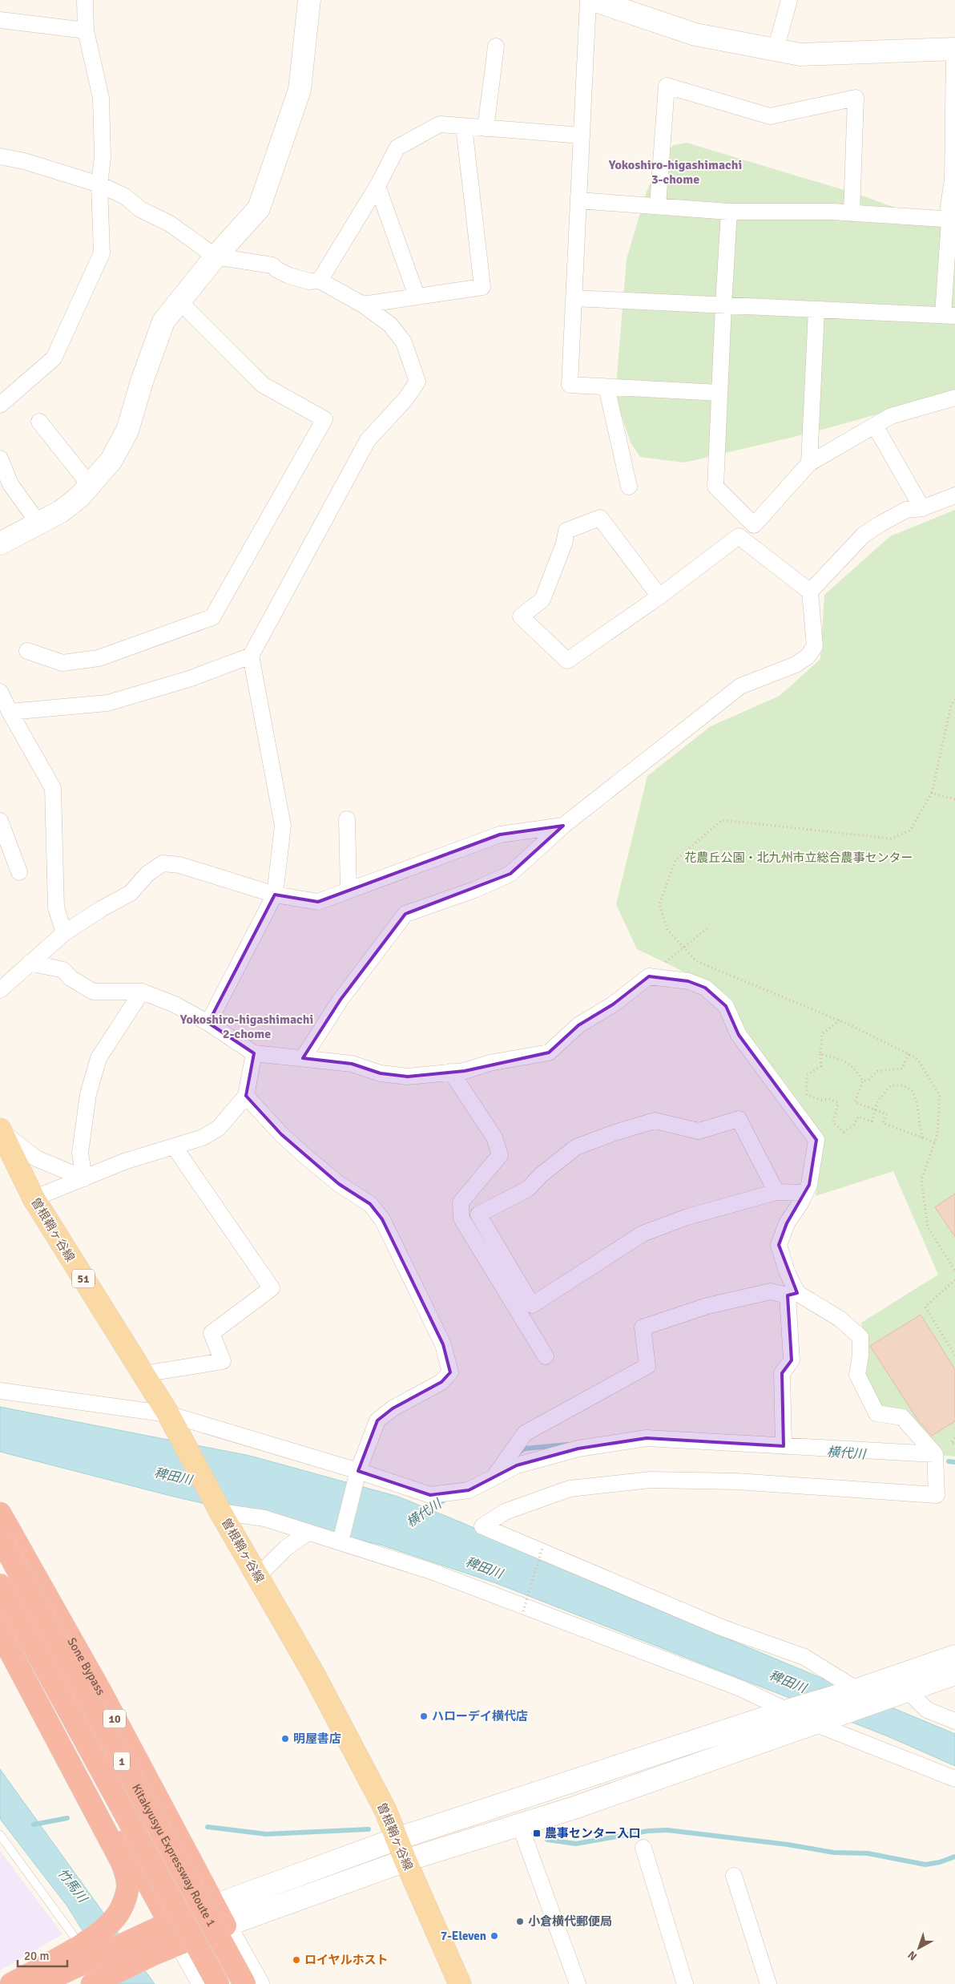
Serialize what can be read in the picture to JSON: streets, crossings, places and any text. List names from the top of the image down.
{
  "streets": {
    "highway": [
      "Sone Bypass",
      "10",
      "1",
      "Kitakyusyu Expressway Route 1"
    ],
    "main road": ["曽根鞘ヶ谷線", "51"]
  },
  "districts": ["Yokoshiro-higashimachi 3-chome", "Yokoshiro-higashimachi 2-chome"],
  "water": ["横代川", "稗田川", "竹馬川"],
  "parks": ["花農丘公園・北九州市立総合農事センター"],
  "places": {
    "other": [
      "ハローデイ横代店",
      "明屋書店",
      "小倉横代郵便局",
      "7-Eleven",
      "ロイヤルホスト"
    ],
    "transit": ["農事センター入口"]
  },
  "scale_bar": "20 m",
  "north": "bottom left"
}
